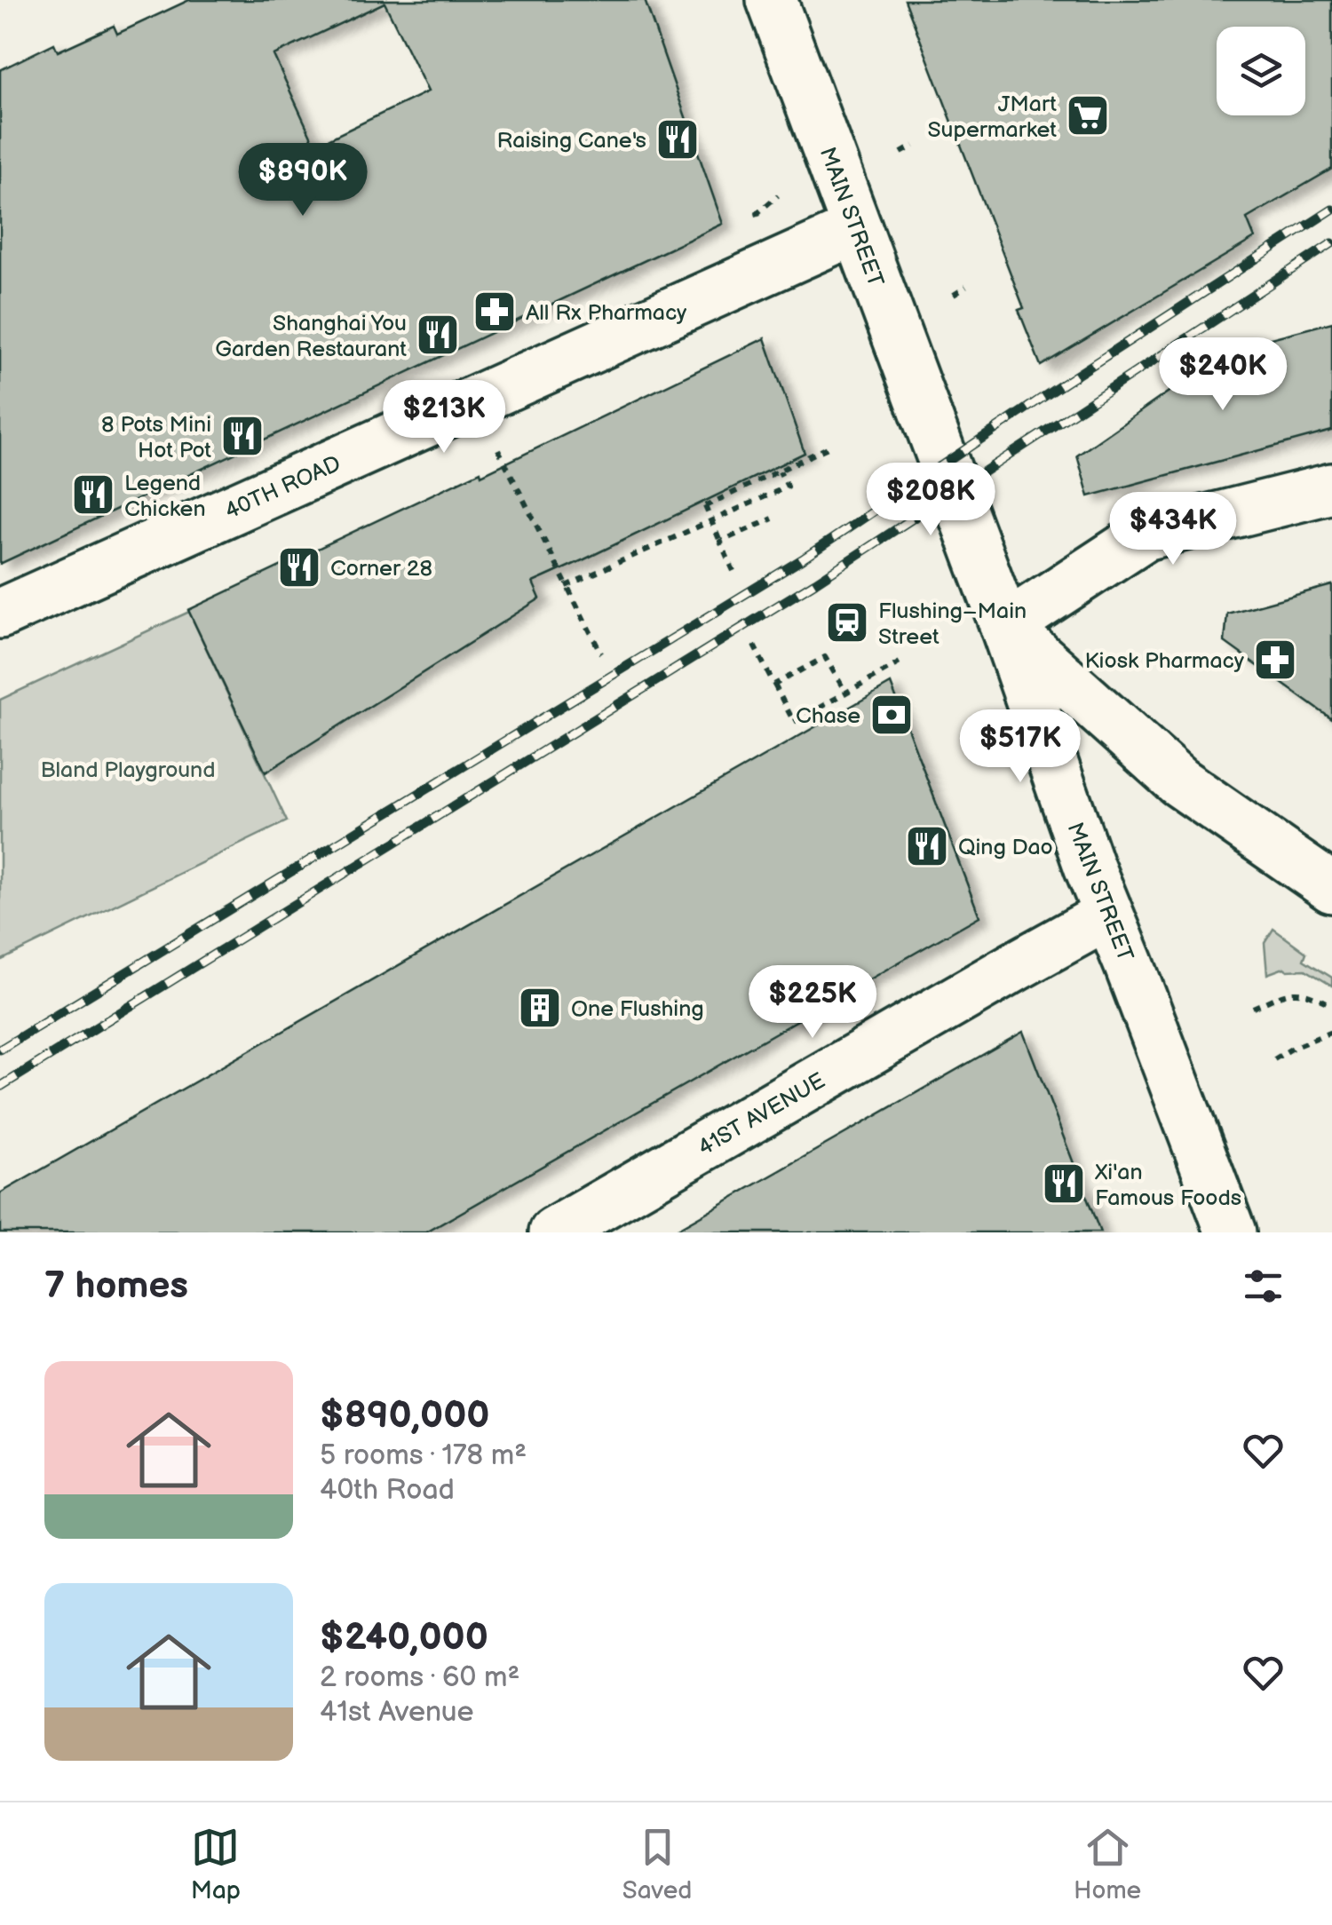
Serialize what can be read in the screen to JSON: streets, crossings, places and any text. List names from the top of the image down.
{
  "streets": {
    "street": ["MAIN STREET", "40TH ROAD", "41ST AVENUE"]
  },
  "crossings": [
    ["MAIN STREET", "40TH ROAD"],
    ["MAIN STREET", "41ST AVENUE"]
  ],
  "parks": ["Bland Playground"],
  "places": {
    "supermarket": ["JMart Supermarket"],
    "restaurant": [
      "Raising Cane's",
      "Shanghai You Garden Restaurant",
      "8 Pots Mini Hot Pot",
      "Legend Chicken",
      "Corner 28",
      "Qing Dao",
      "Xi'an Famous Foods"
    ],
    "pharmacy": ["All Rx Pharmacy", "Kiosk Pharmacy"],
    "station": ["Flushing–Main Street"],
    "bank": ["Chase"],
    "building": ["One Flushing"]
  },
  "page": {
    "price": [
      "$890K",
      "$240K",
      "$213K",
      "$208K",
      "$434K",
      "$517K",
      "$225K"
    ],
    "heading": "7 homes",
    "list": [
      {
        "name": "$890,000",
        "note": "5 rooms · 178 m² · 40th Road"
      },
      {
        "name": "$240,000",
        "note": "2 rooms · 60 m² · 41st Avenue"
      }
    ],
    "tabs": ["Map", "Saved", "Home"]
  }
}
